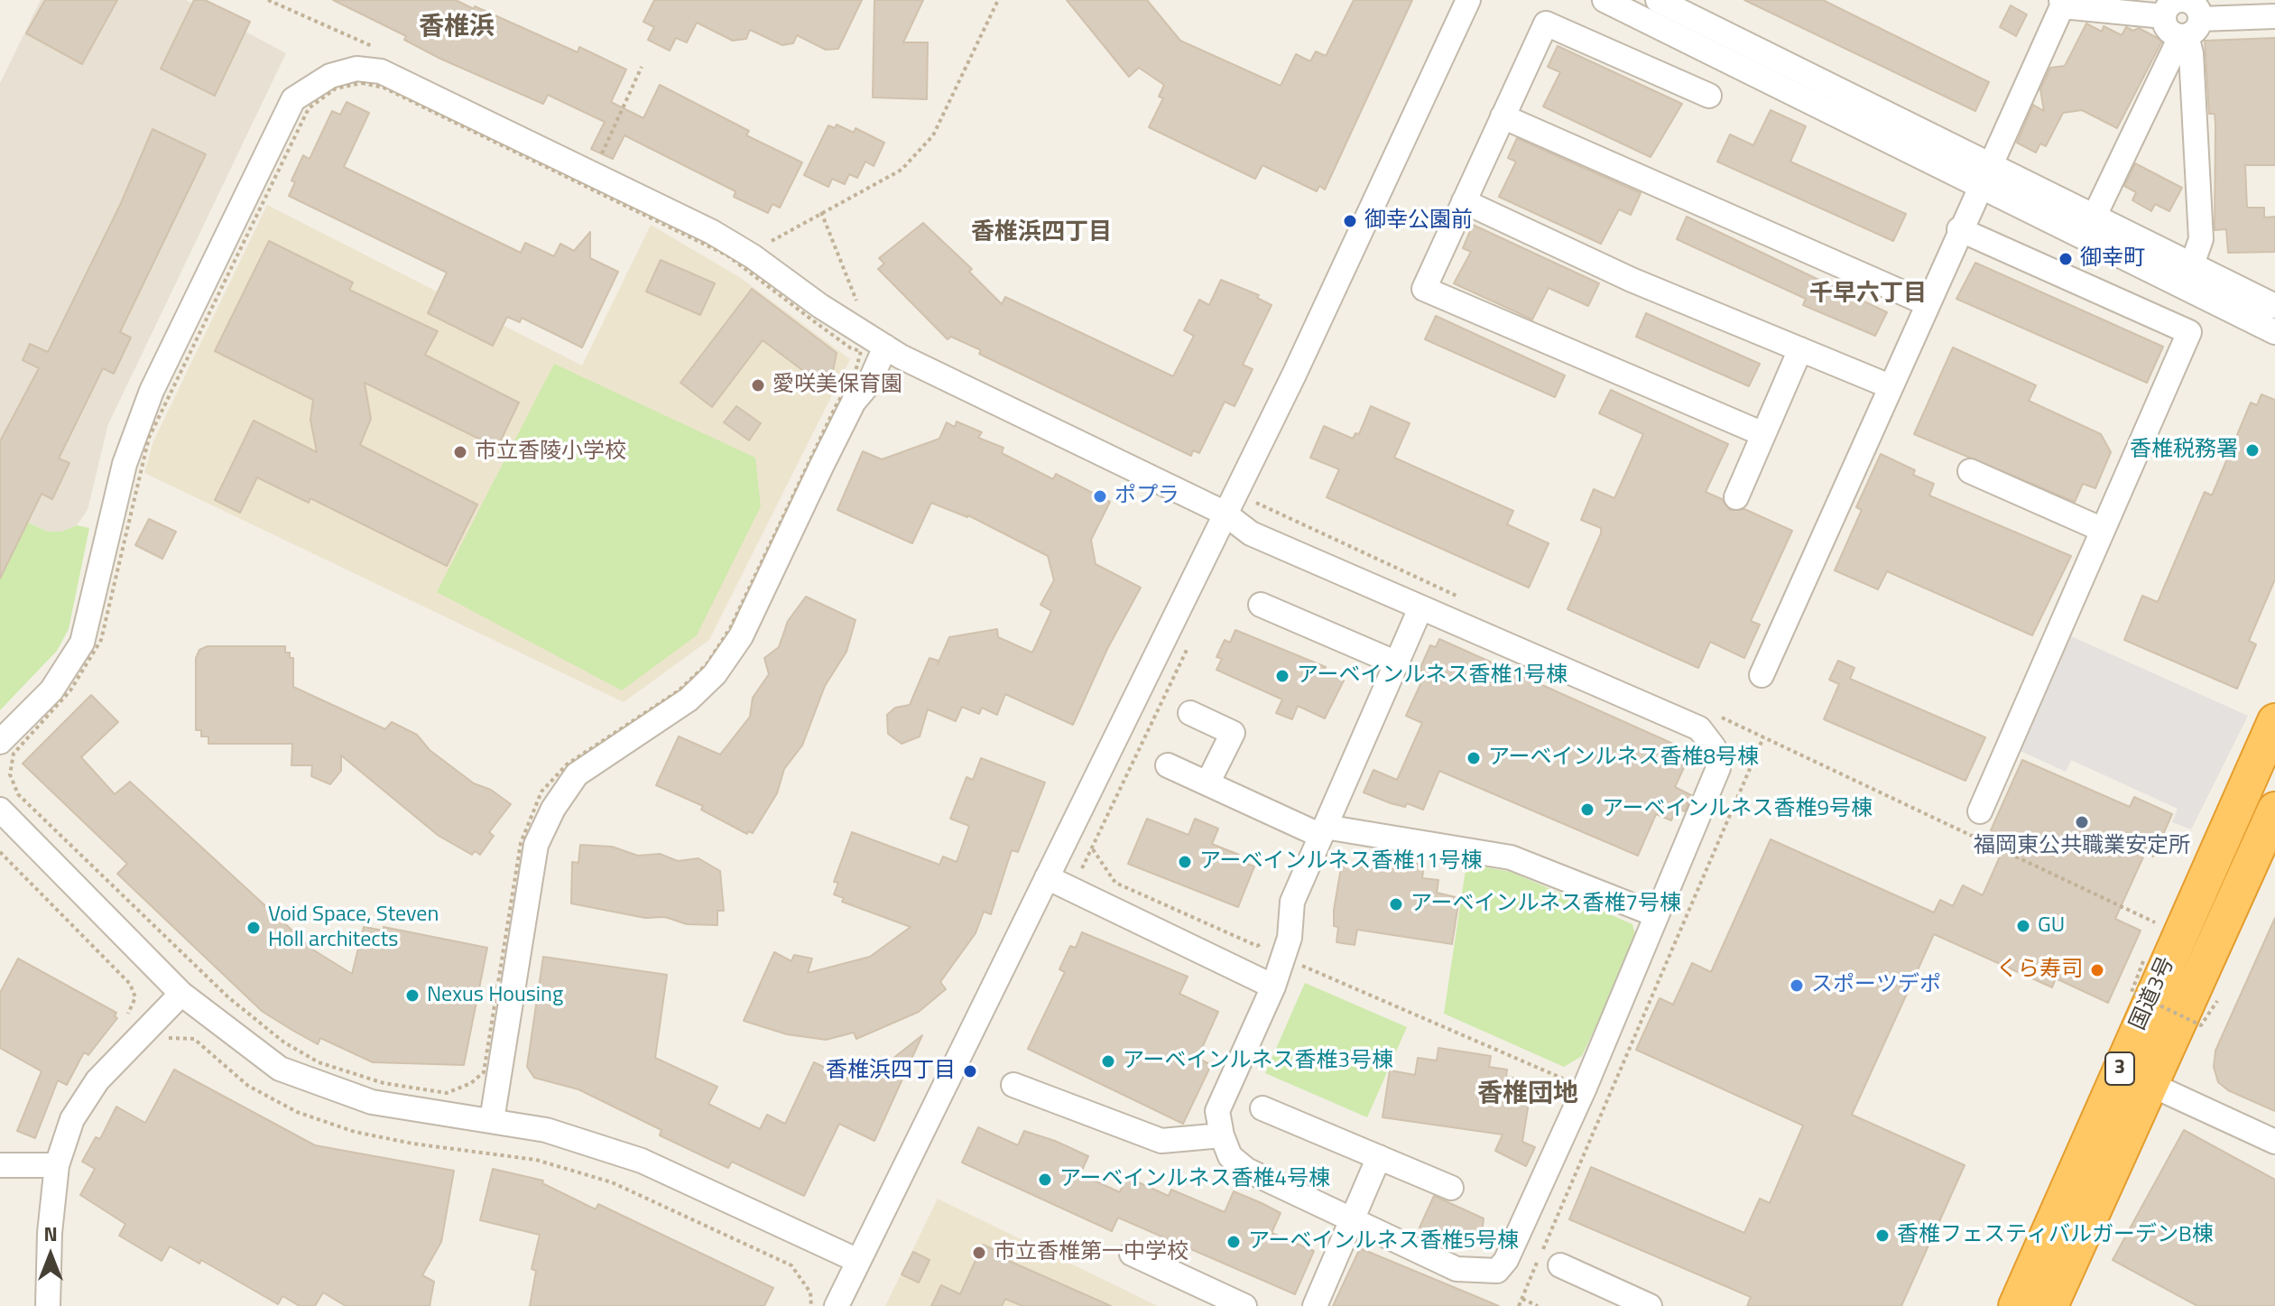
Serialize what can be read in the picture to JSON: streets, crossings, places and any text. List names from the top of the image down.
{
  "streets": {
    "highway": ["国道3号", "3"]
  },
  "districts": [
    "香椎浜",
    "香椎浜四丁目",
    "千早六丁目",
    "香椎団地"
  ],
  "places": [
    "御幸公園前",
    "御幸町",
    "愛咲美保育園",
    "香椎税務署",
    "市立香陵小学校",
    "ポプラ",
    "アーベインルネス香椎1号棟",
    "アーベインルネス香椎8号棟",
    "アーベインルネス香椎9号棟",
    "福岡東公共職業安定所",
    "アーベインルネス香椎11号棟",
    "アーベインルネス香椎7号棟",
    "GU",
    "Void Space, Steven Holl architects",
    "くら寿司",
    "スポーツデポ",
    "Nexus Housing",
    "アーベインルネス香椎3号棟",
    "香椎浜四丁目",
    "アーベインルネス香椎4号棟",
    "香椎フェスティバルガーデンB棟",
    "アーベインルネス香椎5号棟",
    "市立香椎第一中学校"
  ],
  "north": "top"
}
